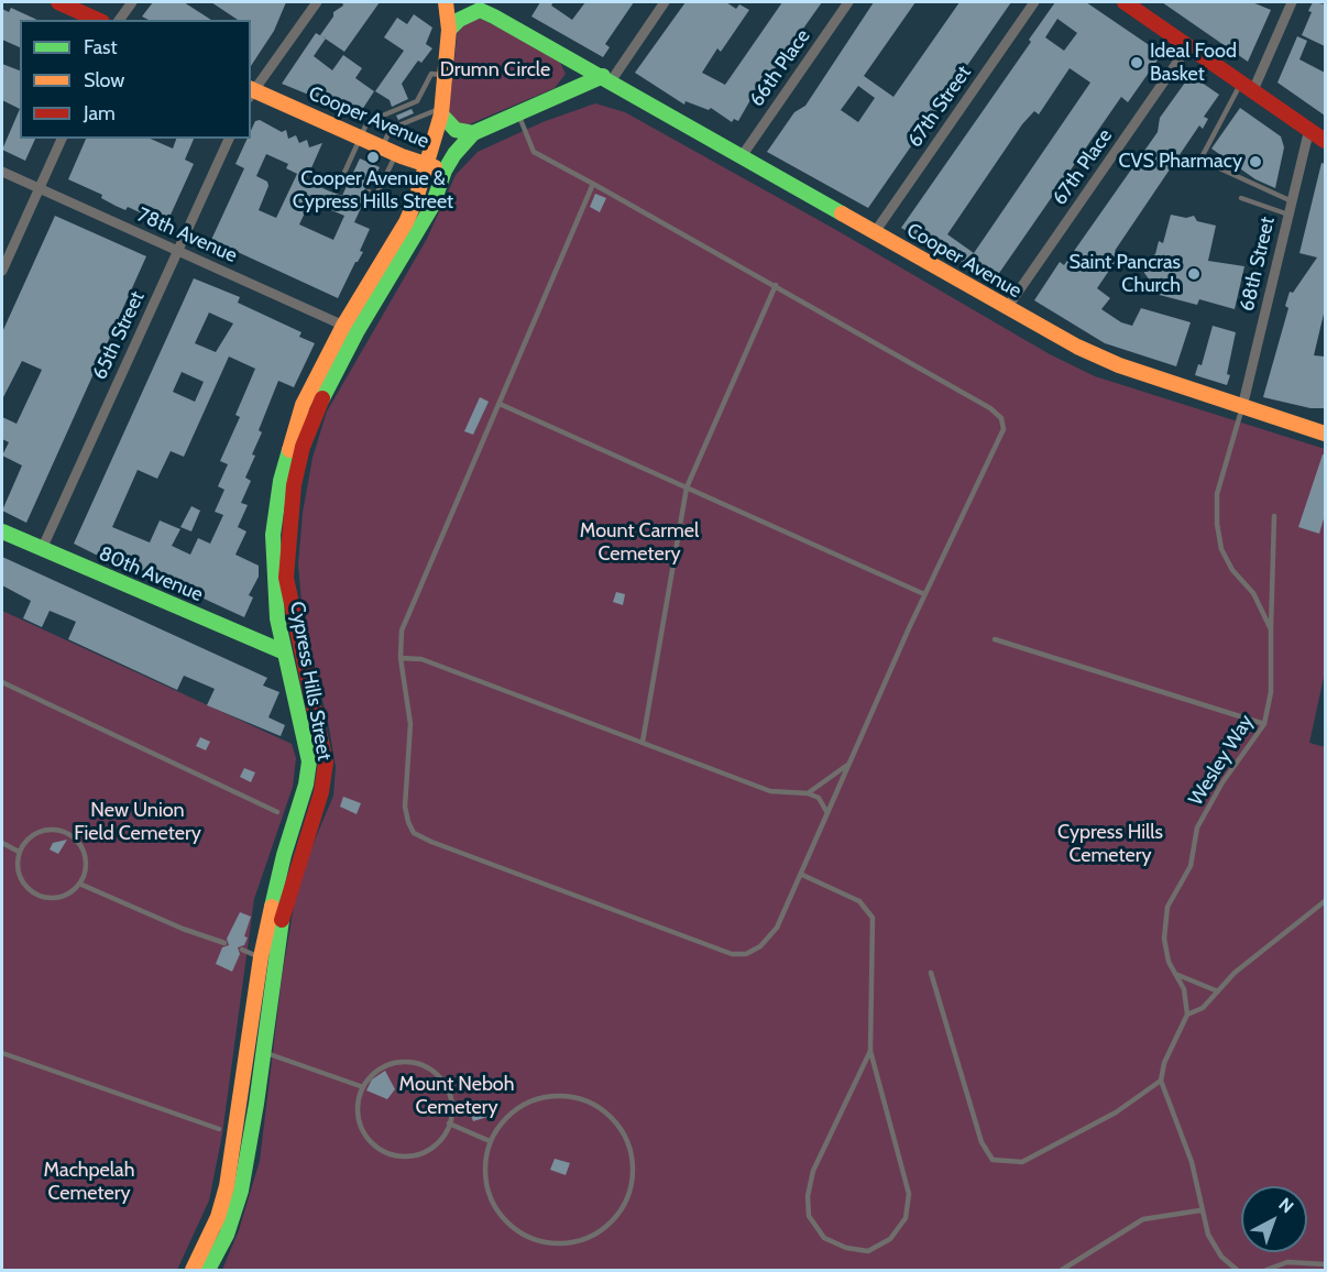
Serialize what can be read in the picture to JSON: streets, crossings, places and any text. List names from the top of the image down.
{
  "streets": {
    "street": [
      "66th Place",
      "67th Street",
      "Cooper Avenue",
      "67th Place",
      "78th Avenue",
      "68th Street",
      "65th Street",
      "80th Avenue",
      "Cypress Hills Street"
    ],
    "lane": ["Wesley Way"]
  },
  "crossings": [
    ["66th Place", "Cooper Avenue"],
    ["67th Street", "Cooper Avenue"],
    ["Cooper Avenue", "67th Place"],
    ["Cooper Avenue", "68th Street"],
    ["Cooper Avenue", "Cypress Hills Street"],
    ["Cooper Avenue", "Wesley Way"],
    ["78th Avenue", "65th Street"],
    ["78th Avenue", "Cypress Hills Street"],
    ["68th Street", "Wesley Way"],
    ["65th Street", "80th Avenue"],
    ["80th Avenue", "Cypress Hills Street"]
  ],
  "parks": [
    "Drumn Circle",
    "Mount Carmel Cemetery",
    "New Union Field Cemetery",
    "Cypress Hills Cemetery",
    "Mount Neboh Cemetery",
    "Machpelah Cemetery"
  ],
  "places": [
    "Ideal Food Basket",
    "Cooper Avenue & Cypress Hills Street",
    "CVS Pharmacy",
    "Saint Pancras Church"
  ],
  "legend": ["Fast", "Slow", "Jam"],
  "north": "top right"
}
